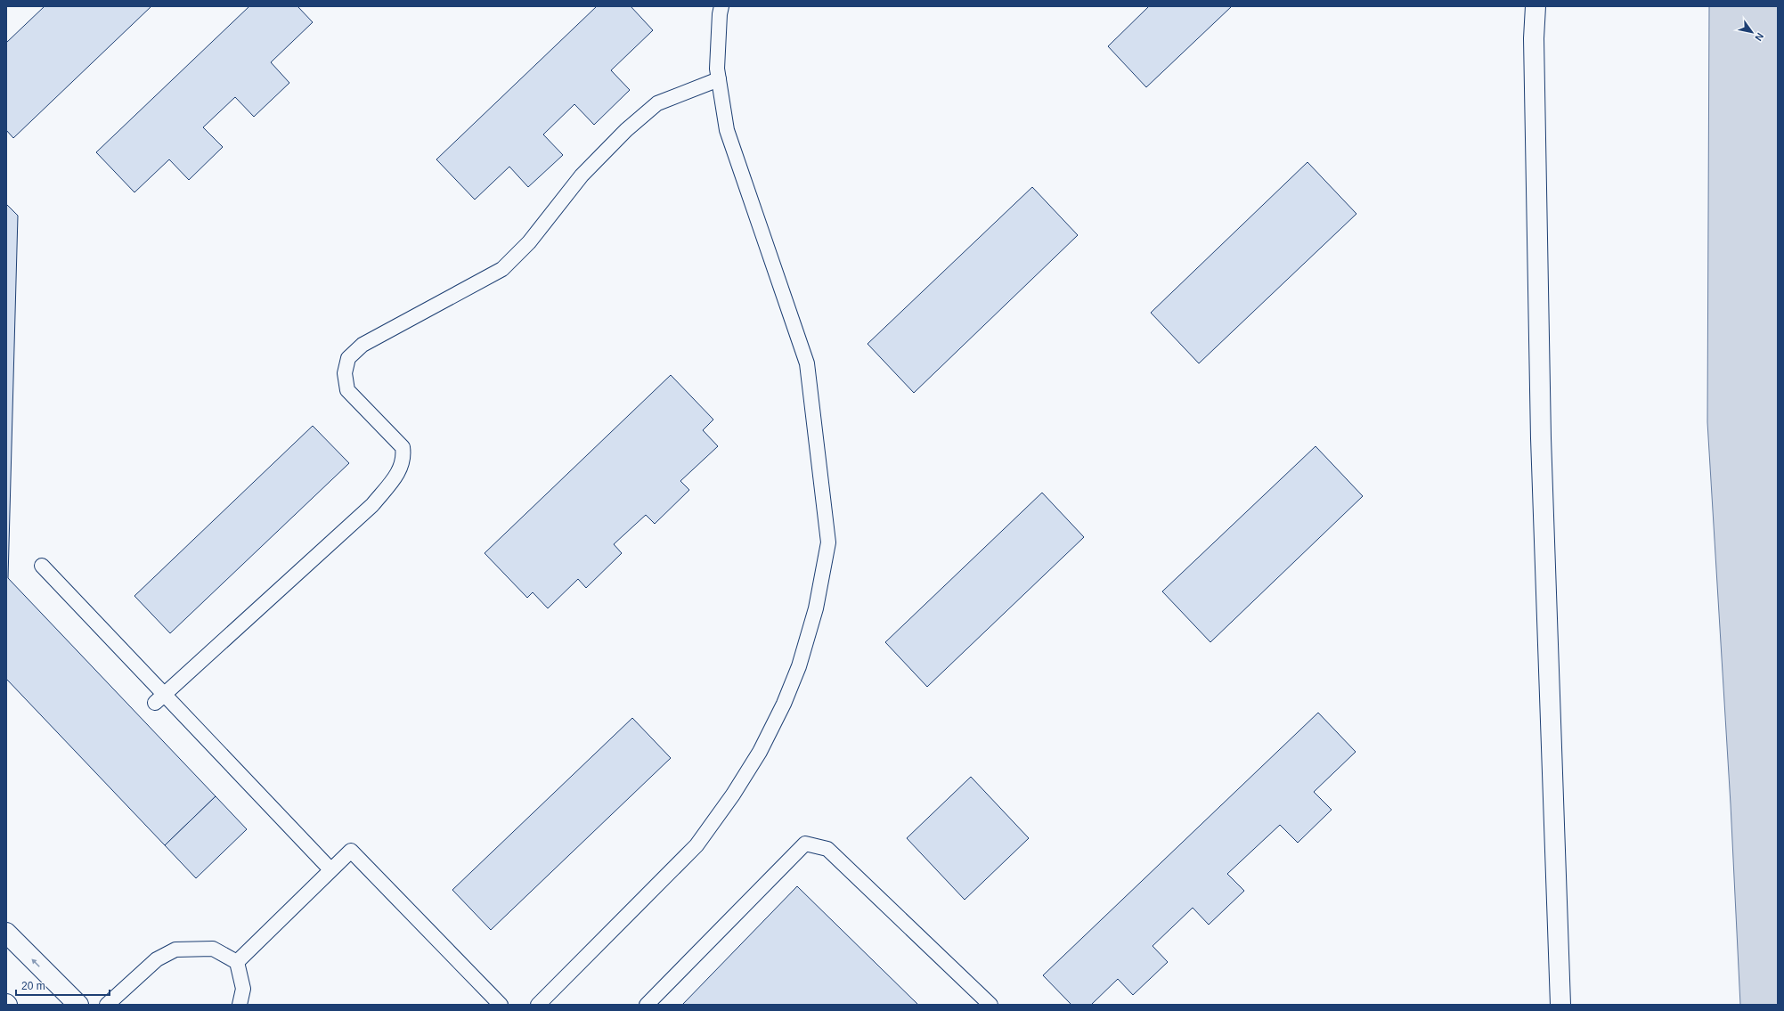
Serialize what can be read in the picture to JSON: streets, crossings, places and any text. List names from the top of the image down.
{
  "scale_bar": "20 m",
  "north": "bottom right"
}
